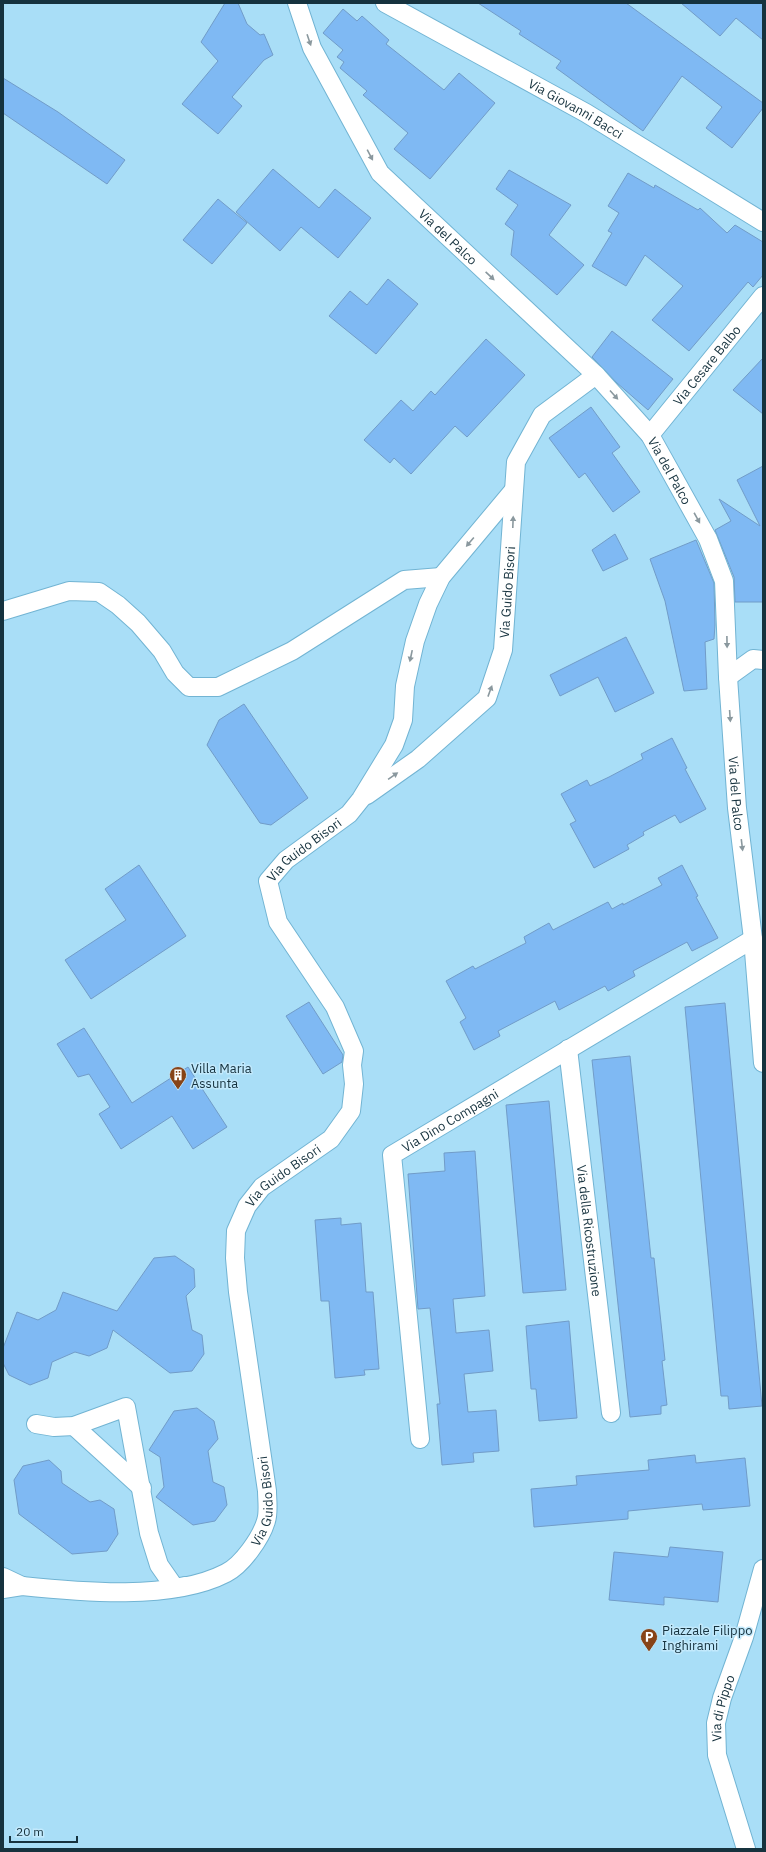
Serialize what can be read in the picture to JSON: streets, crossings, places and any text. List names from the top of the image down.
{
  "streets": {
    "street": [
      "Via Giovanni Bacci",
      "Via del Palco",
      "Via Cesare Balbo",
      "Via Guido Bisori",
      "Via Dino Compagni",
      "Via della Ricostruzione",
      "Via di Pippo"
    ]
  },
  "crossings": [
    ["Via del Palco", "Via Cesare Balbo"],
    ["Via del Palco", "Via Guido Bisori"],
    ["Via del Palco", "Via Dino Compagni"],
    ["Via Dino Compagni", "Via della Ricostruzione"]
  ],
  "one_way": ["Via del Palco"],
  "places": {
    "building": ["Villa Maria Assunta"],
    "parking": ["Piazzale Filippo Inghirami"]
  },
  "scale_bar": "20 m"
}
